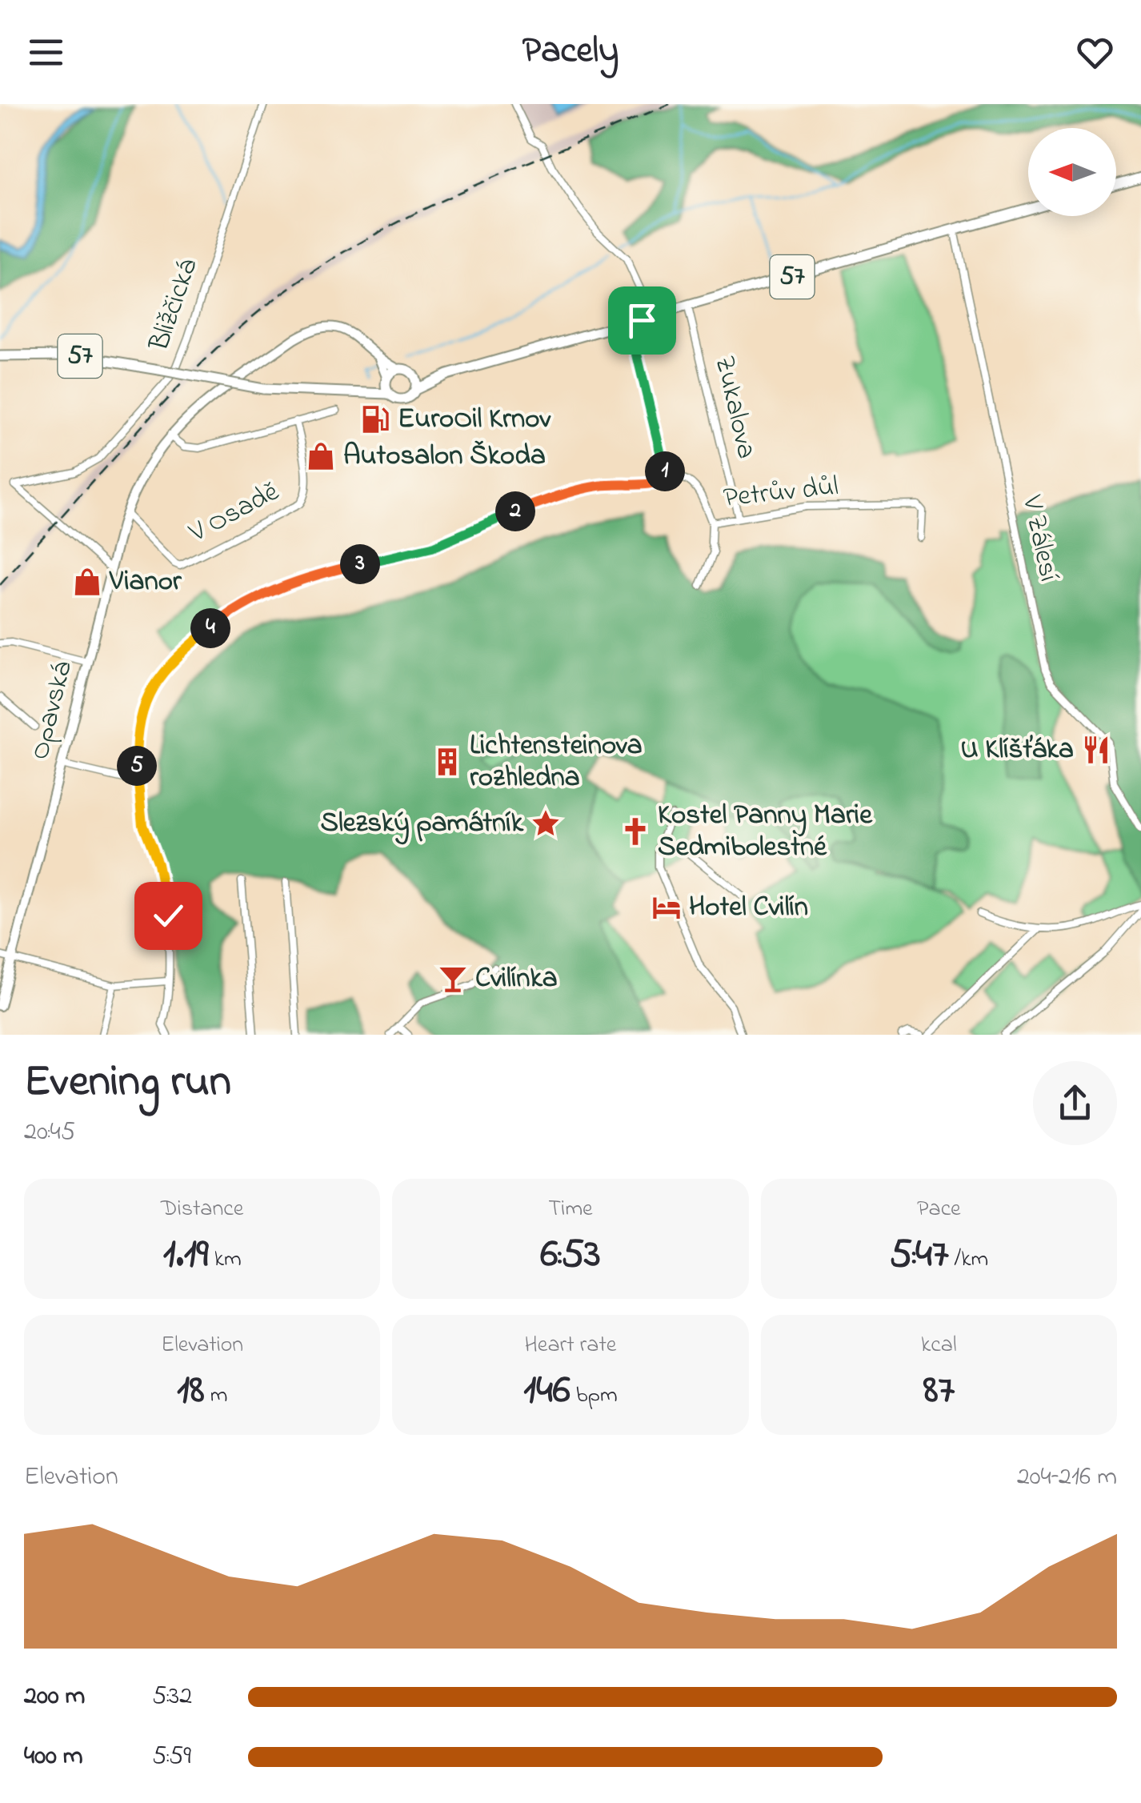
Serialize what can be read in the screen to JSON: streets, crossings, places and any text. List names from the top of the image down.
{
  "streets": {
    "main road": ["57", "Opavská"],
    "street": [
      "Bližčická",
      "Zukalova",
      "Petrův důl",
      "V Osadě",
      "V Zálesí"
    ]
  },
  "crossings": [
    ["57", "Zukalova"],
    ["57", "V Zálesí"],
    ["57", "Opavská"],
    ["Bližčická", "Opavská"],
    ["Zukalova", "Petrův důl"],
    ["V Osadě", "Opavská"]
  ],
  "places": {
    "fuel station": ["EuroOil Krnov"],
    "shop": ["Autosalon Škoda", "Vianor"],
    "restaurant": ["U Klíšťáka"],
    "building": ["Lichtensteinova rozhledna"],
    "place": ["Slezský památník"],
    "church": ["Kostel Panny Marie Sedmibolestné"],
    "hotel": ["Hotel Cvilín"],
    "bar": ["Cvilínka"]
  },
  "north": "left",
  "page": {
    "header": "Pacely",
    "pins": [
      "1",
      "2",
      "3",
      "4",
      "5"
    ],
    "heading": ["Evening run", "20:45"],
    "stats": [
      ["Distance", "1.19 km"],
      ["Time", "6:53"],
      ["Pace", "5:47 /km"],
      ["Elevation", "18 m"],
      ["Heart rate", "146 bpm"],
      ["kcal", "87"]
    ],
    "chart": ["Elevation", "204–216 m"],
    "list": [
      {
        "name": "200 m",
        "note": "5:32"
      },
      {
        "name": "400 m",
        "note": "5:59"
      }
    ]
  }
}
